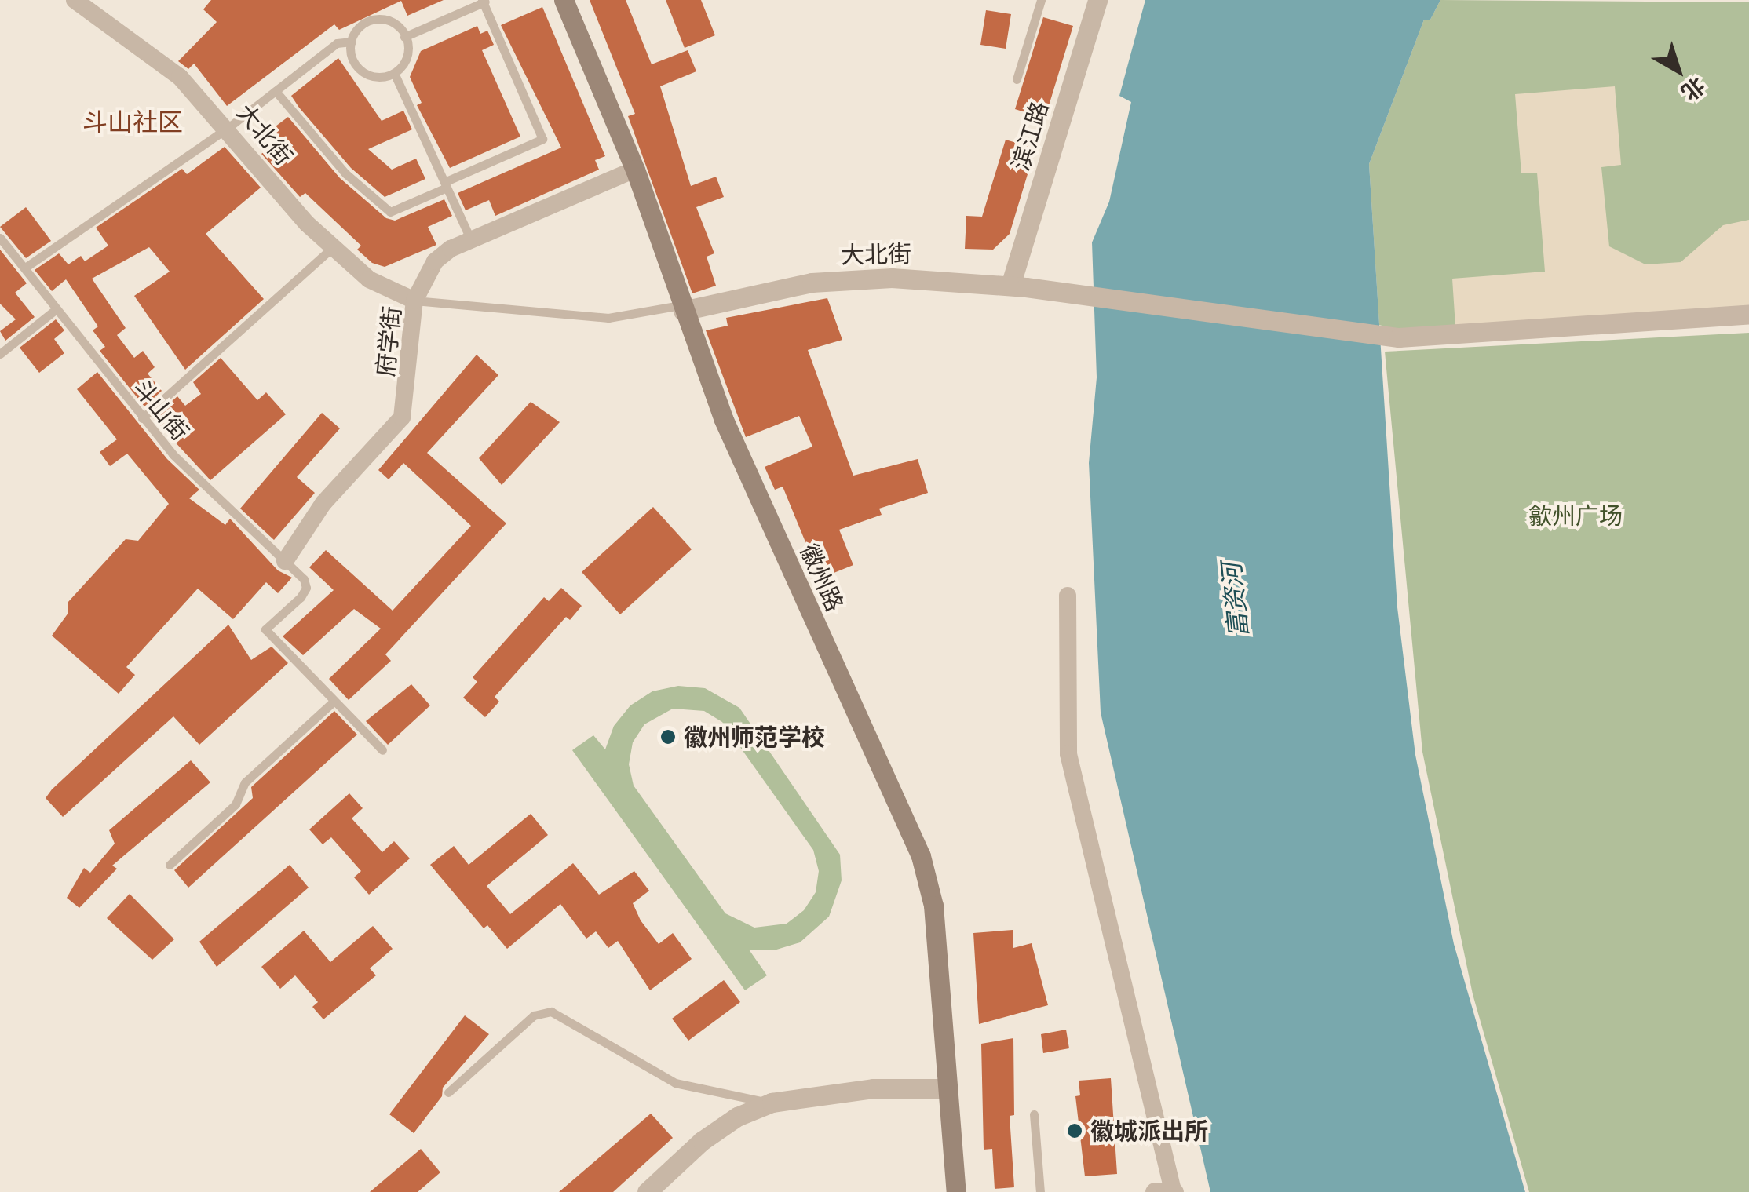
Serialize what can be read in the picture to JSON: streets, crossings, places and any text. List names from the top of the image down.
{
  "streets": {
    "main road": ["徽州路"],
    "street": ["大北街", "滨江路", "府学街"],
    "lane": ["斗山街"]
  },
  "crossings": [
    ["大北街", "滨江路"],
    ["大北街", "府学街"],
    ["大北街", "徽州路"],
    ["府学街", "斗山街"],
    ["府学街", "徽州路"]
  ],
  "districts": ["斗山社区"],
  "water": ["富资河"],
  "parks": ["歙州广场"],
  "places": ["徽州师范学校", "徽城派出所"],
  "north": "bottom right"
}
